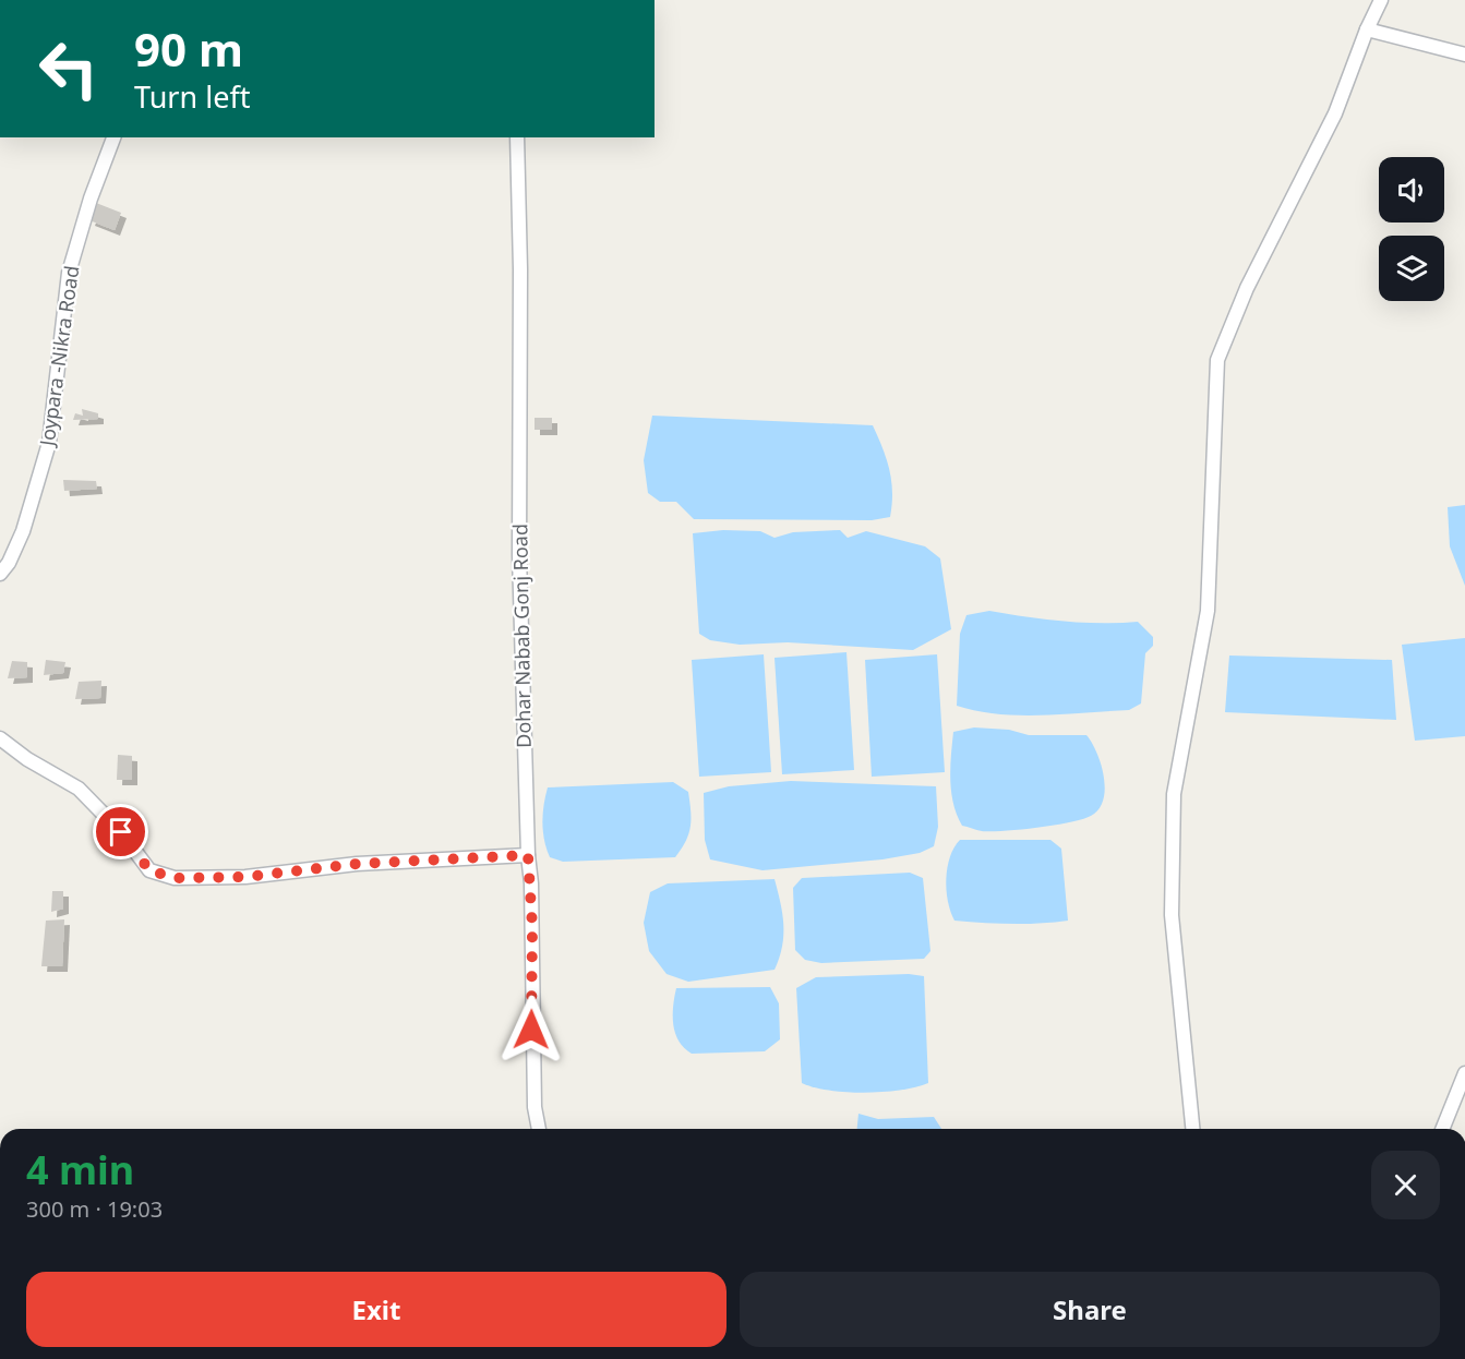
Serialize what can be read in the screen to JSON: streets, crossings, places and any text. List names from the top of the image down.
{
  "streets": {
    "street": ["Joypara -Nikra Road", "Dohar Nabab Gonj Road"]
  },
  "page": {
    "turn": ["90 m", "Turn left"],
    "heading": ["4 min", "300 m · 19:03"],
    "buttons": ["Exit", "Share"]
  }
}
